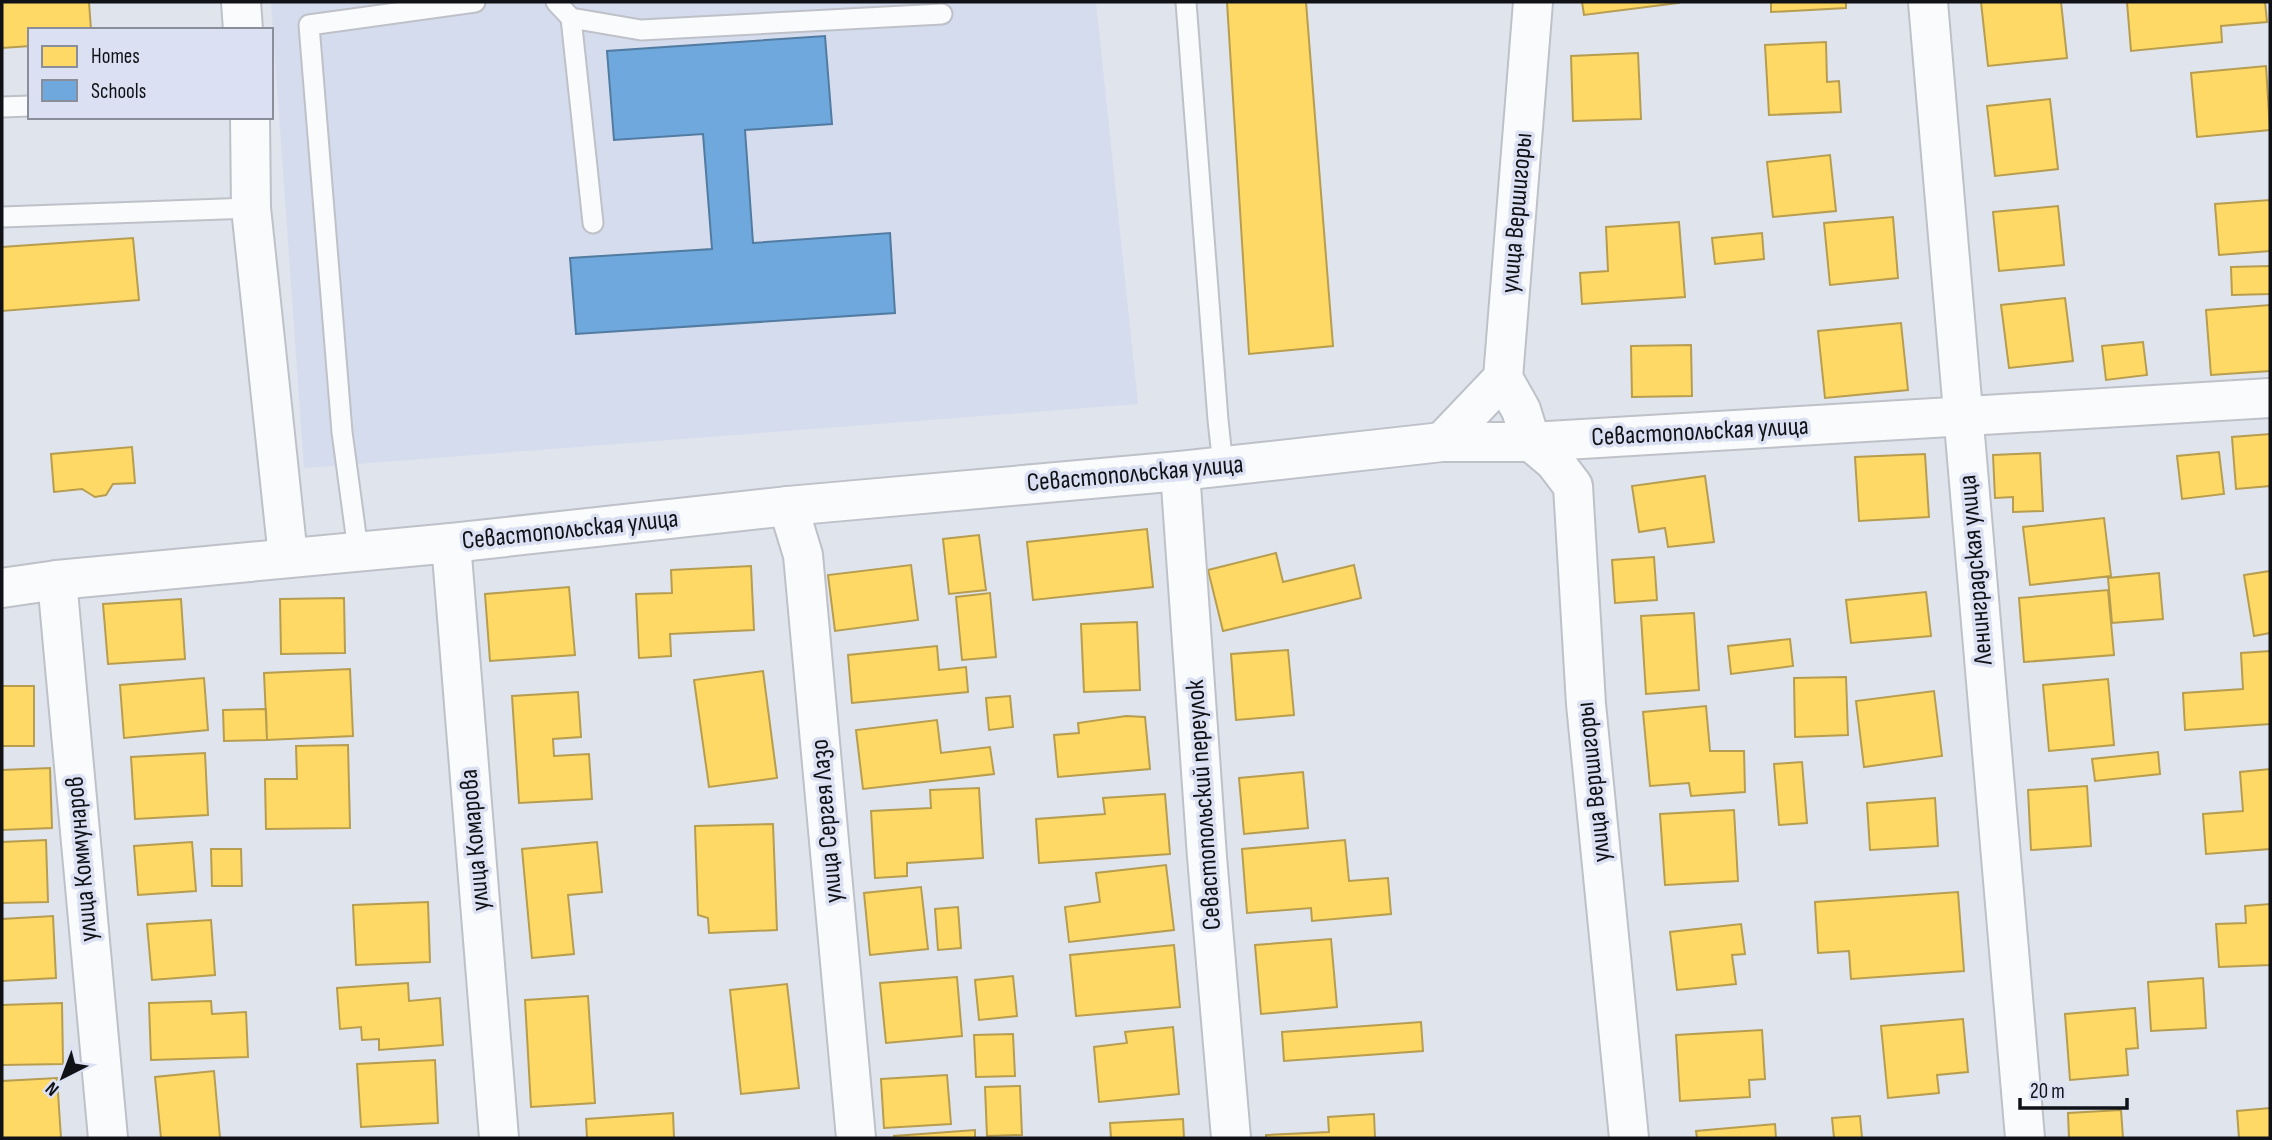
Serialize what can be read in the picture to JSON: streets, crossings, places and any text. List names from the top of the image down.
{
  "streets": {
    "street": [
      "улица Вершигоры",
      "Севастопольская улица",
      "Ленинградская улица",
      "Севастопольский переулок",
      "улица Сергея Лазо",
      "улица Комарова",
      "улица Коммунаров"
    ]
  },
  "crossings": [
    ["улица Вершигоры", "Севастопольская улица"],
    ["Севастопольская улица", "Ленинградская улица"],
    ["Севастопольская улица", "Севастопольский переулок"],
    ["Севастопольская улица", "улица Сергея Лазо"],
    ["Севастопольская улица", "улица Комарова"],
    ["Севастопольская улица", "улица Коммунаров"]
  ],
  "legend": ["Homes", "Schools"],
  "scale_bar": "20 m",
  "north": "bottom left"
}
